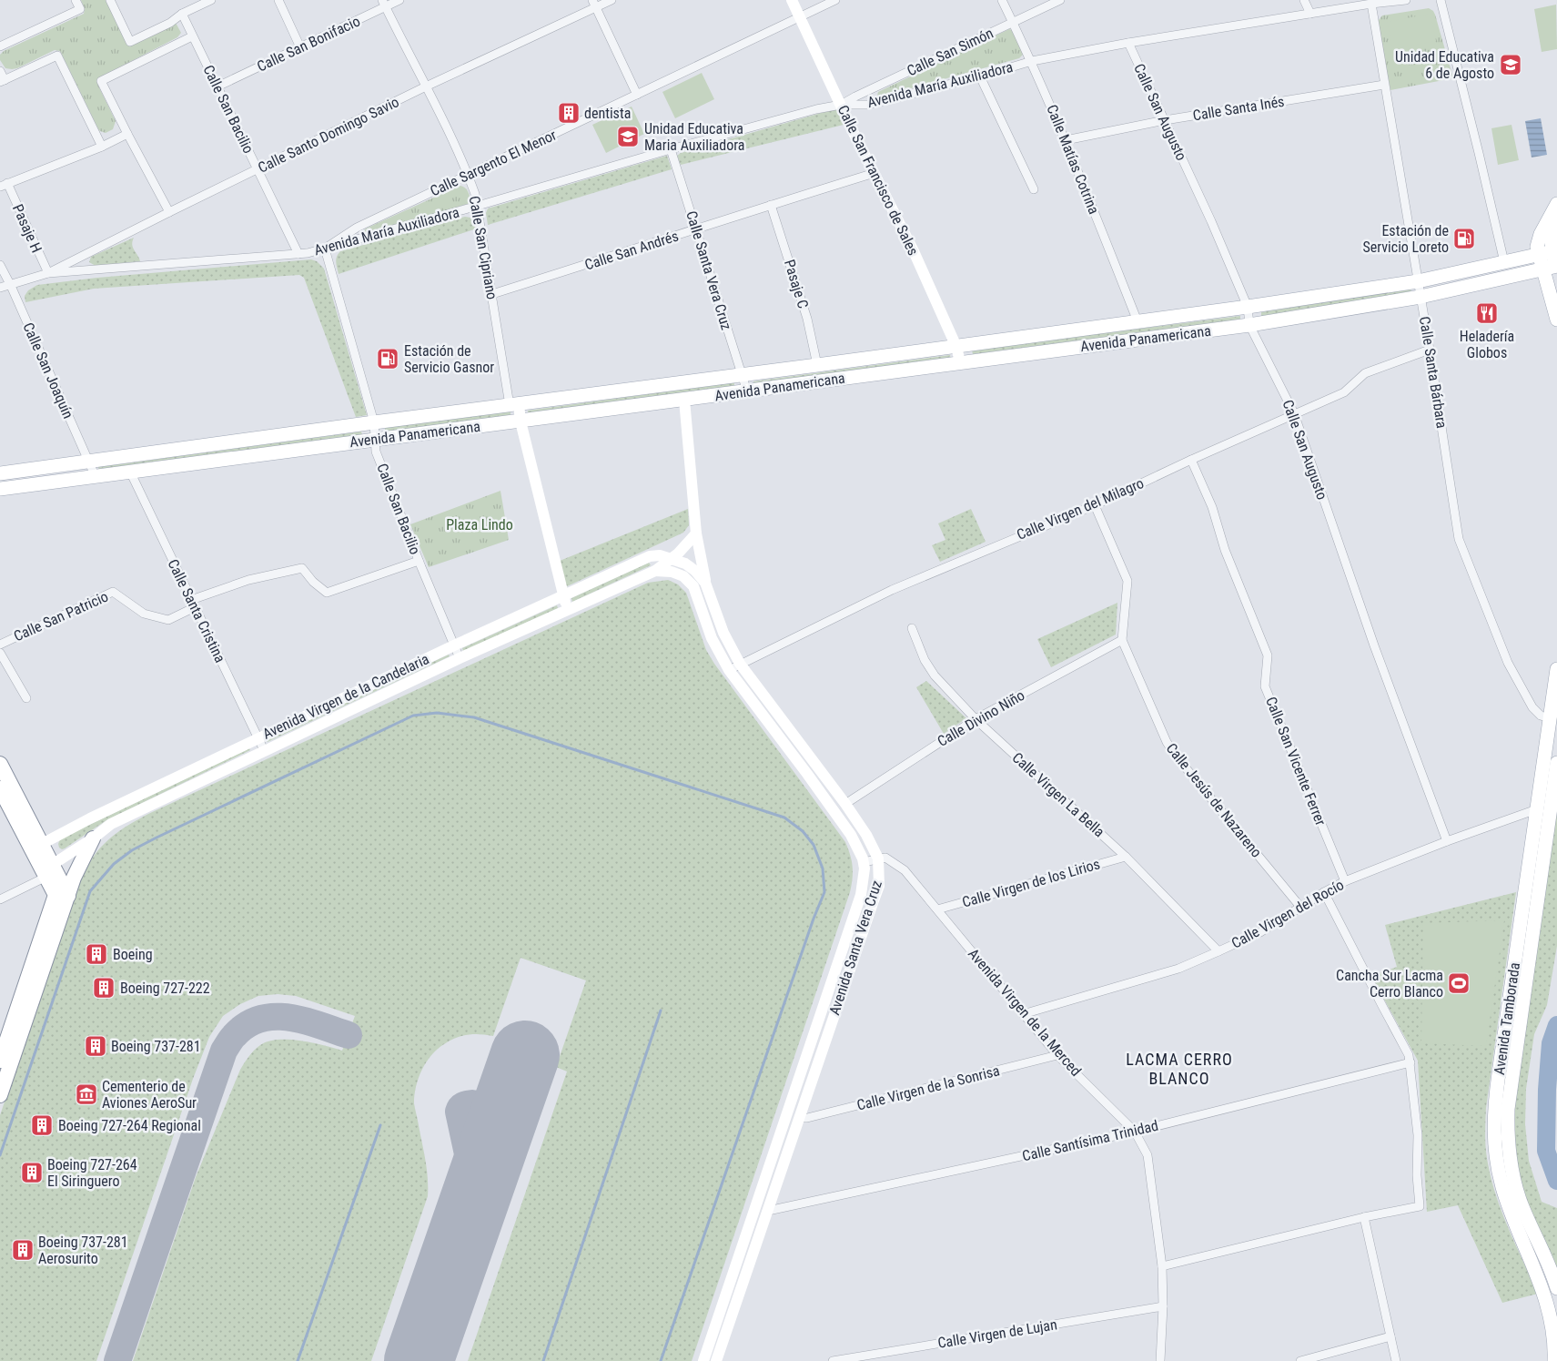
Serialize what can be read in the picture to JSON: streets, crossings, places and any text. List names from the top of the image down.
{
  "streets": {
    "main road": [
      "Calle San Francisco de Sales",
      "Calle San Cipriano",
      "Avenida Panamericana",
      "Avenida Virgen de la Candelaria",
      "Avenida Santa Vera Cruz",
      "Avenida Tamborada"
    ],
    "street": [
      "Calle San Bonifacio",
      "Calle San Simón",
      "Avenida María Auxiliadora",
      "Calle Santa Inés",
      "Calle San Bacilio",
      "Calle San Augusto",
      "Calle Santo Domingo Savio",
      "Calle Matías Cotrina",
      "Calle Sargento El Menor",
      "Pasaje H",
      "Calle San Andrés",
      "Calle Santa Vera Cruz",
      "Pasaje C",
      "Calle San Joaquín",
      "Calle Santa Bárbara",
      "Calle Virgen del Milagro",
      "Calle Santa Cristina",
      "Calle San Patricio",
      "Calle Divino Niño",
      "Calle San Vicente Ferrer",
      "Calle Virgen La Bella",
      "Calle Jesús de Nazareno",
      "Calle Virgen de los Lirios",
      "Calle Virgen del Rocío",
      "Avenida Virgen de la Merced",
      "Calle Virgen de la Sonrisa",
      "Calle Santísima Trinidad",
      "Calle Virgen de Lujan"
    ]
  },
  "crossings": [
    ["Calle San Bonifacio", "Calle San Bacilio"],
    ["Calle San Bonifacio", "Calle San Cipriano"],
    ["Calle San Simón", "Avenida María Auxiliadora"],
    ["Calle San Simón", "Calle Matías Cotrina"],
    ["Calle San Simón", "Calle San Francisco de Sales"],
    ["Avenida María Auxiliadora", "Calle San Bacilio"],
    ["Avenida María Auxiliadora", "Calle San Augusto"],
    ["Avenida María Auxiliadora", "Calle Santo Domingo Savio"],
    ["Avenida María Auxiliadora", "Calle Matías Cotrina"],
    ["Avenida María Auxiliadora", "Calle Sargento El Menor"],
    ["Avenida María Auxiliadora", "Calle San Francisco de Sales"],
    ["Avenida María Auxiliadora", "Pasaje H"],
    ["Avenida María Auxiliadora", "Calle San Cipriano"],
    ["Avenida María Auxiliadora", "Calle Santa Vera Cruz"],
    ["Avenida María Auxiliadora", "Calle San Joaquín"],
    ["Avenida María Auxiliadora", "Calle Santa Bárbara"],
    ["Calle Santa Inés", "Calle San Augusto"],
    ["Calle Santa Inés", "Calle Matías Cotrina"],
    ["Calle Santa Inés", "Calle Santa Bárbara"],
    ["Calle San Bacilio", "Calle Santo Domingo Savio"],
    ["Calle San Bacilio", "Calle Sargento El Menor"],
    ["Calle San Bacilio", "Avenida Panamericana"],
    ["Calle San Bacilio", "Avenida Virgen de la Candelaria"],
    ["Calle San Augusto", "Avenida Panamericana"],
    ["Calle San Augusto", "Calle Virgen del Milagro"],
    ["Calle San Augusto", "Calle Virgen del Rocío"],
    ["Calle Santo Domingo Savio", "Pasaje H"],
    ["Calle Santo Domingo Savio", "Calle San Cipriano"],
    ["Calle Matías Cotrina", "Avenida Panamericana"],
    ["Calle Sargento El Menor", "Calle San Francisco de Sales"],
    ["Calle Sargento El Menor", "Calle San Cipriano"],
    ["Calle San Francisco de Sales", "Calle San Andrés"],
    ["Calle San Francisco de Sales", "Avenida Panamericana"],
    ["Calle San Cipriano", "Calle San Andrés"],
    ["Calle San Cipriano", "Avenida Panamericana"],
    ["Calle San Cipriano", "Avenida Virgen de la Candelaria"],
    ["Calle San Andrés", "Calle Santa Vera Cruz"],
    ["Calle San Andrés", "Pasaje C"],
    ["Calle Santa Vera Cruz", "Avenida Panamericana"],
    ["Pasaje C", "Avenida Panamericana"],
    ["Avenida Panamericana", "Calle San Joaquín"],
    ["Avenida Panamericana", "Calle Santa Bárbara"],
    ["Avenida Panamericana", "Calle Santa Cristina"],
    ["Calle Santa Bárbara", "Calle Virgen del Milagro"],
    ["Calle Santa Bárbara", "Avenida Tamborada"],
    ["Calle Virgen del Milagro", "Calle San Vicente Ferrer"],
    ["Calle Virgen del Milagro", "Calle Jesús de Nazareno"],
    ["Calle Virgen del Milagro", "Avenida Santa Vera Cruz"],
    ["Calle Santa Cristina", "Calle San Patricio"],
    ["Calle Santa Cristina", "Avenida Virgen de la Candelaria"],
    ["Avenida Virgen de la Candelaria", "Avenida Santa Vera Cruz"],
    ["Calle Divino Niño", "Calle Virgen La Bella"],
    ["Calle Divino Niño", "Calle Jesús de Nazareno"],
    ["Calle Divino Niño", "Avenida Santa Vera Cruz"],
    ["Calle San Vicente Ferrer", "Calle Virgen del Rocío"],
    ["Calle Virgen La Bella", "Calle Virgen de los Lirios"],
    ["Calle Virgen La Bella", "Calle Virgen del Rocío"],
    ["Calle Jesús de Nazareno", "Calle Virgen del Rocío"],
    ["Calle Virgen de los Lirios", "Avenida Virgen de la Merced"],
    ["Calle Virgen del Rocío", "Avenida Virgen de la Merced"],
    ["Calle Virgen del Rocío", "Avenida Tamborada"],
    ["Avenida Santa Vera Cruz", "Avenida Virgen de la Merced"],
    ["Avenida Santa Vera Cruz", "Calle Virgen de la Sonrisa"],
    ["Avenida Santa Vera Cruz", "Calle Santísima Trinidad"],
    ["Avenida Virgen de la Merced", "Calle Virgen de la Sonrisa"],
    ["Avenida Virgen de la Merced", "Calle Santísima Trinidad"],
    ["Avenida Virgen de la Merced", "Calle Virgen de Lujan"]
  ],
  "districts": ["LACMA CERRO BLANCO"],
  "parks": ["Plaza Lindo"],
  "places": {
    "school or university": ["Unidad Educativa 6 de Agosto", "Unidad Educativa Maria Auxiliadora"],
    "building": [
      "dentista",
      "Boeing",
      "Boeing 727-222",
      "Boeing 737-281",
      "Boeing 727-264 Regional",
      "Boeing 727-264 El Siringuero",
      "Boeing 737-281 Aerosurito"
    ],
    "fuel station": ["Estación de Servicio Loreto", "Estación de Servicio Gasnor"],
    "restaurant": ["Heladería Globos"],
    "sports": ["Cancha Sur Lacma Cerro Blanco"],
    "museum": ["Cementerio de Aviones AeroSur"]
  }
}
